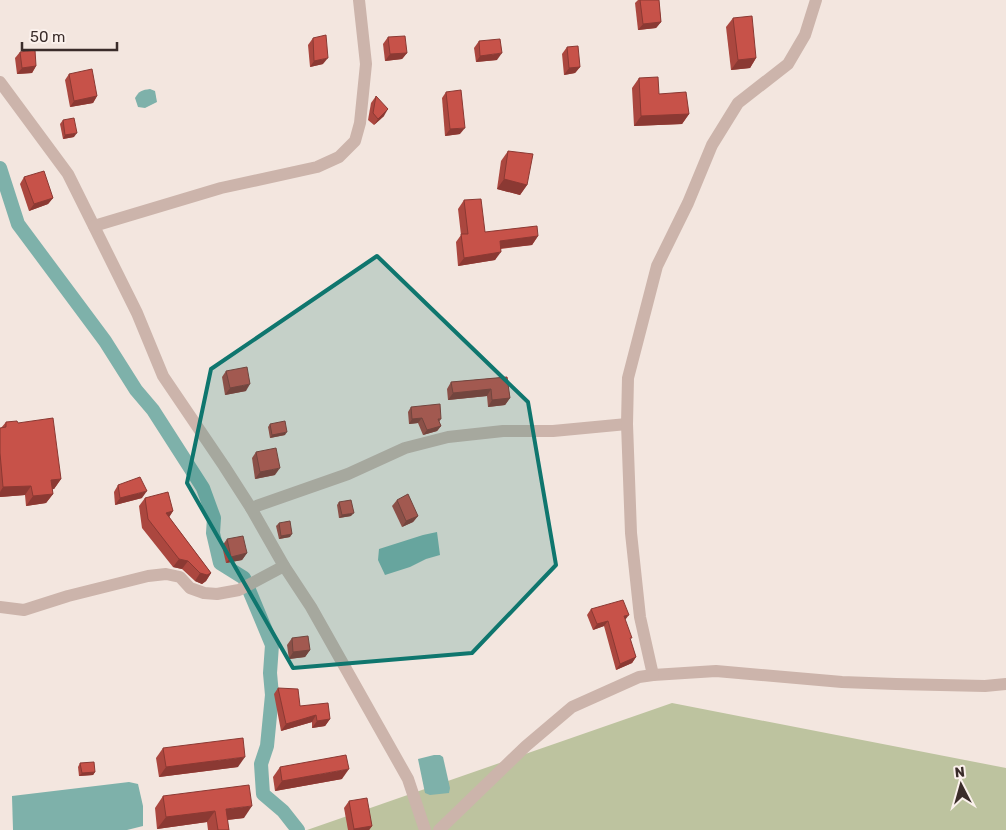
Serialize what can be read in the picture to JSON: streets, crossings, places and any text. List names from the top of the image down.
{
  "scale_bar": "50 m",
  "north": "top"
}
